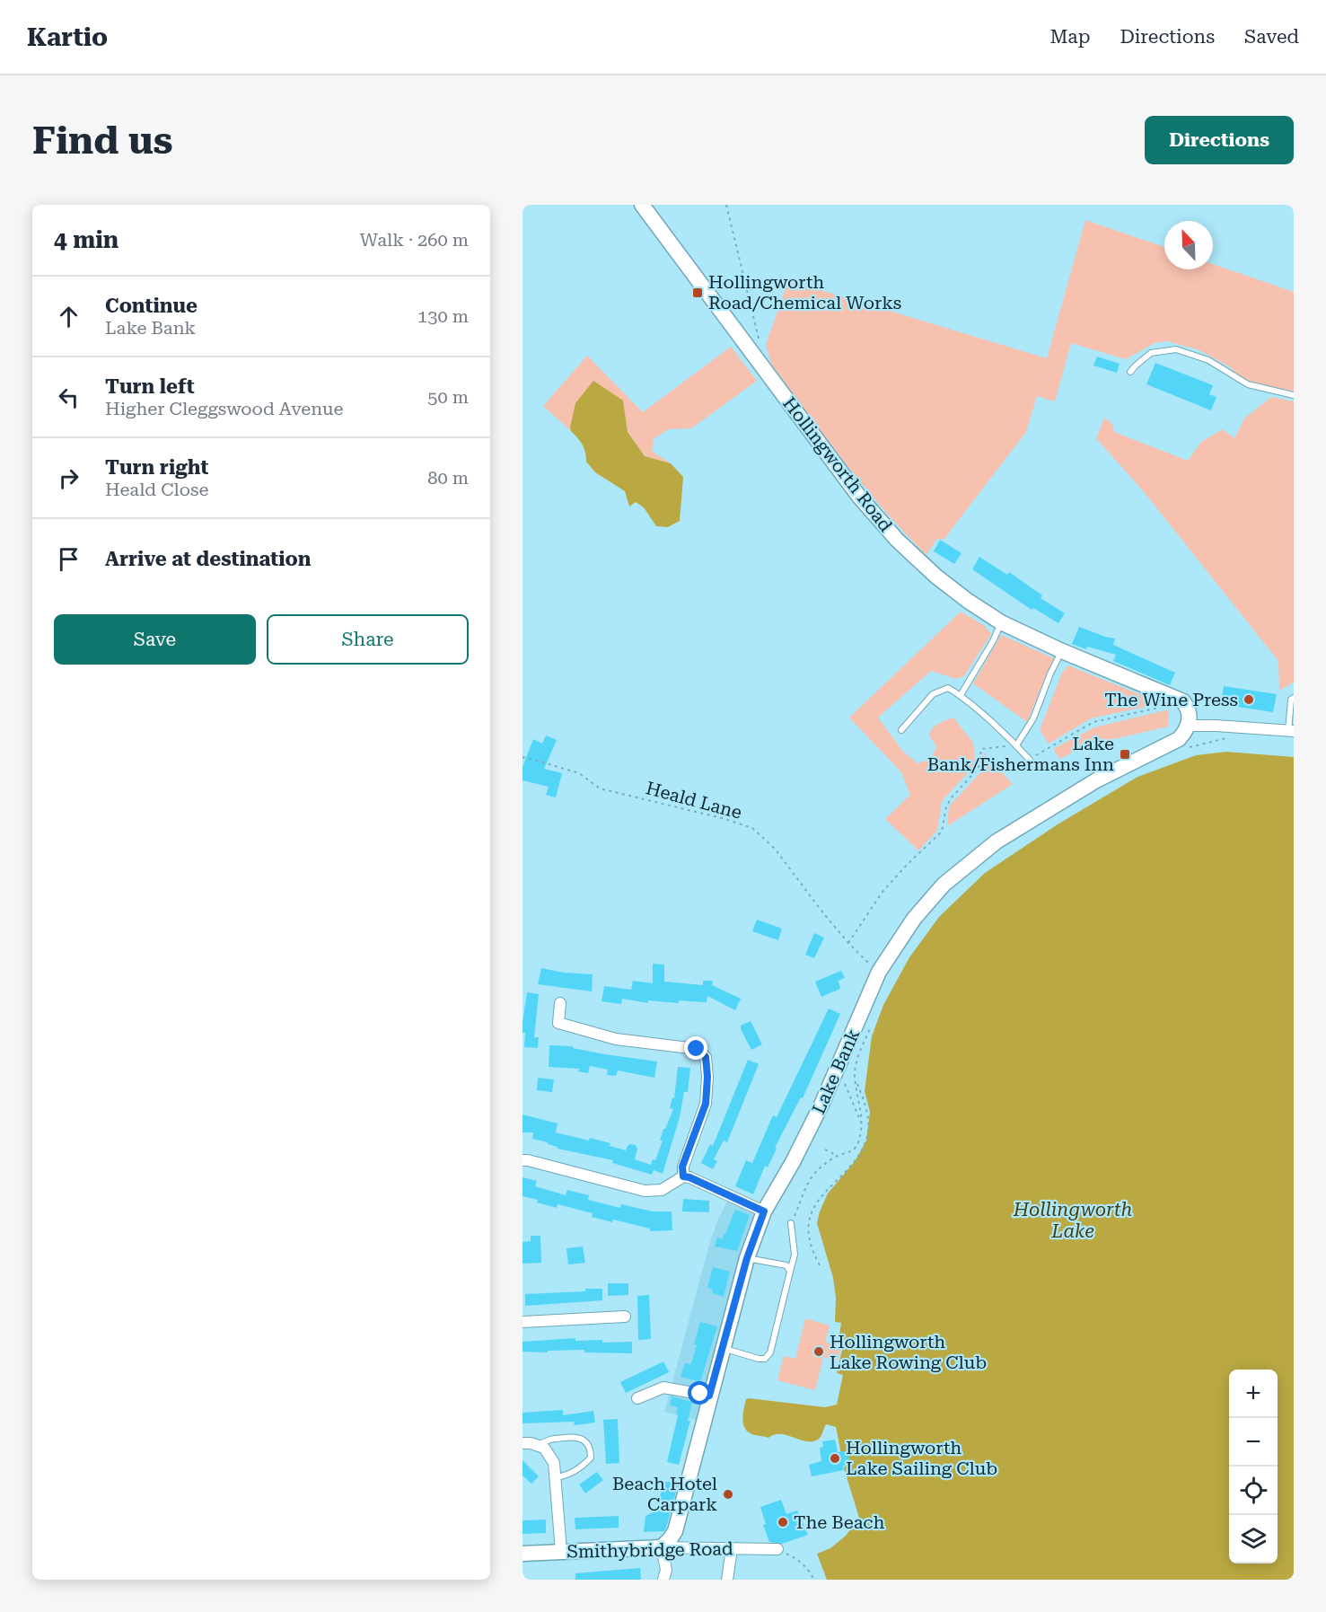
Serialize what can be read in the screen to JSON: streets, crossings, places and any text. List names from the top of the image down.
{
  "streets": {
    "main road": ["Hollingworth Road", "Lake Bank", "Smithybridge Road"],
    "path": ["Heald Lane"]
  },
  "crossings": [
    ["Lake Bank", "Smithybridge Road"]
  ],
  "water": ["Hollingworth Lake"],
  "places": {
    "transit": ["Hollingworth Road/Chemical Works", "Lake Bank/Fishermans Inn"],
    "other": [
      "The Wine Press",
      "Hollingworth Lake Rowing Club",
      "Hollingworth Lake Sailing Club",
      "Beach Hotel Carpark",
      "The Beach"
    ]
  },
  "north": "top left",
  "page": {
    "header": "Kartio",
    "nav": ["Map", "Directions", "Saved"],
    "buttons": [
      "Directions",
      ["Save", "Share"]
    ],
    "title": "Find us",
    "heading": ["4 min", "Walk · 260 m"],
    "list": [
      ["Continue", "Lake Bank", "130 m"],
      ["Turn left", "Higher Cleggswood Avenue", "50 m"],
      ["Turn right", "Heald Close", "80 m"],
      "Arrive at destination"
    ],
    "map_buttons": ["+", "−"]
  }
}
